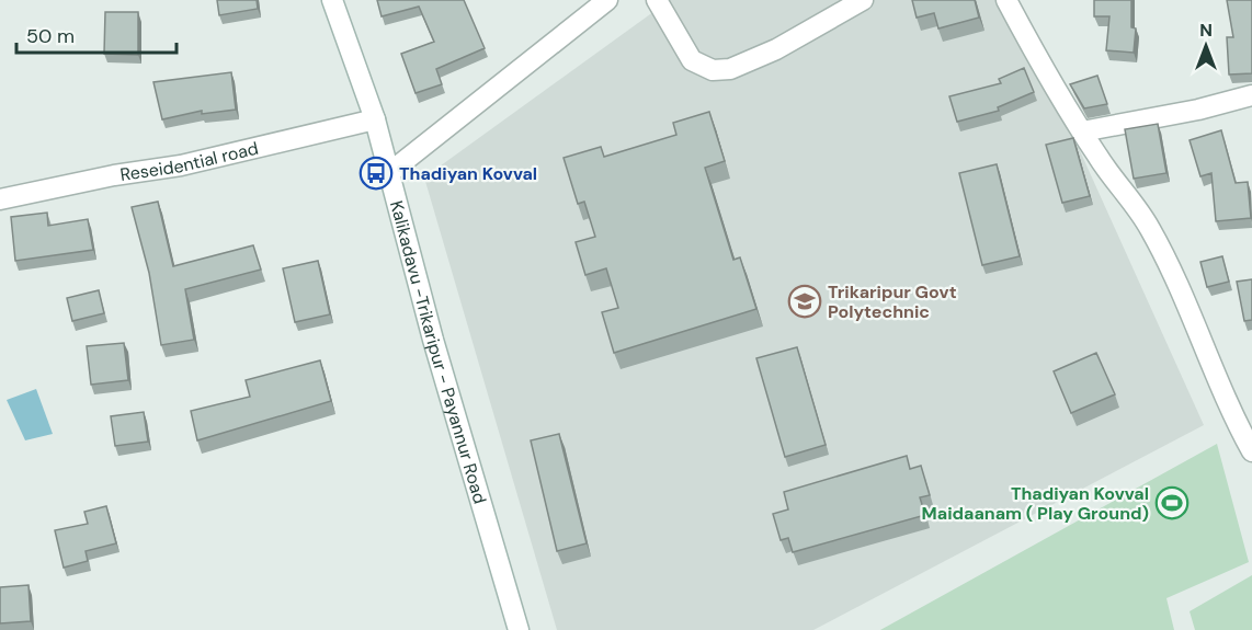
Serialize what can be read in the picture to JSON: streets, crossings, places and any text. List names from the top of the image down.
{
  "streets": {
    "street": ["Reseidential road", "Kalikadavu -Trikaripur - Payannur Road"]
  },
  "crossings": [
    ["Reseidential road", "Kalikadavu -Trikaripur - Payannur Road"]
  ],
  "places": {
    "bus stop": ["Thadiyan Kovval"],
    "school or university": ["Trikaripur Govt Polytechnic"],
    "sports": ["Thadiyan Kovval Maidaanam ( Play Ground)"]
  },
  "scale_bar": "50 m",
  "north": "top"
}
